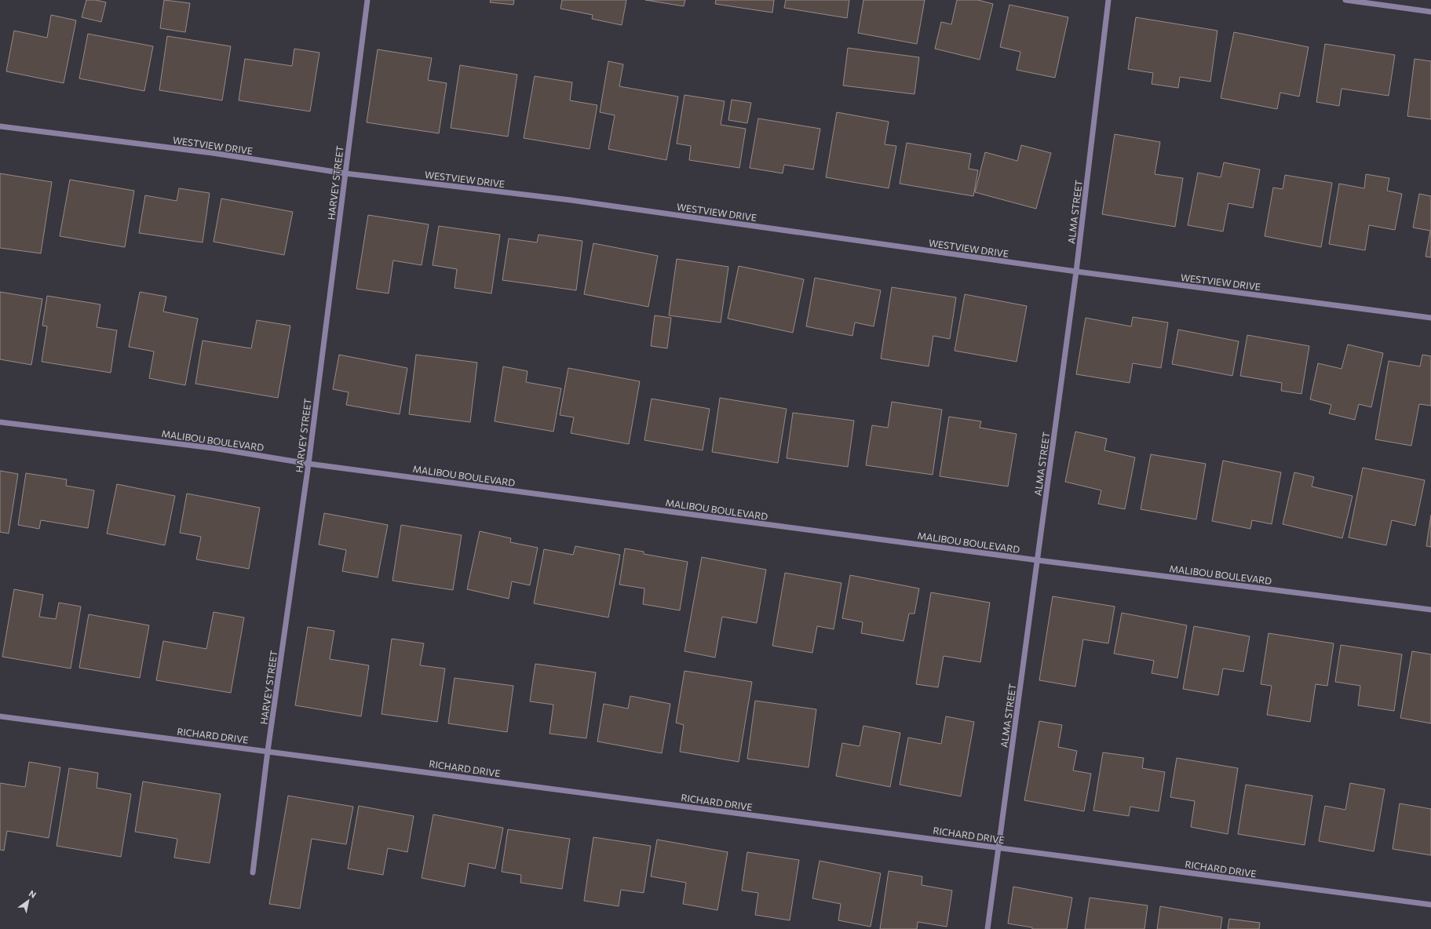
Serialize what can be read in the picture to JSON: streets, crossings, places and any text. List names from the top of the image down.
{
  "streets": {
    "street": [
      "WESTVIEW DRIVE",
      "HARVEY STREET",
      "ALMA STREET",
      "MALIBOU BOULEVARD",
      "RICHARD DRIVE"
    ]
  },
  "crossings": [
    ["WESTVIEW DRIVE", "HARVEY STREET"],
    ["WESTVIEW DRIVE", "ALMA STREET"],
    ["HARVEY STREET", "MALIBOU BOULEVARD"],
    ["HARVEY STREET", "RICHARD DRIVE"],
    ["ALMA STREET", "MALIBOU BOULEVARD"],
    ["ALMA STREET", "RICHARD DRIVE"]
  ],
  "north": "top right"
}
